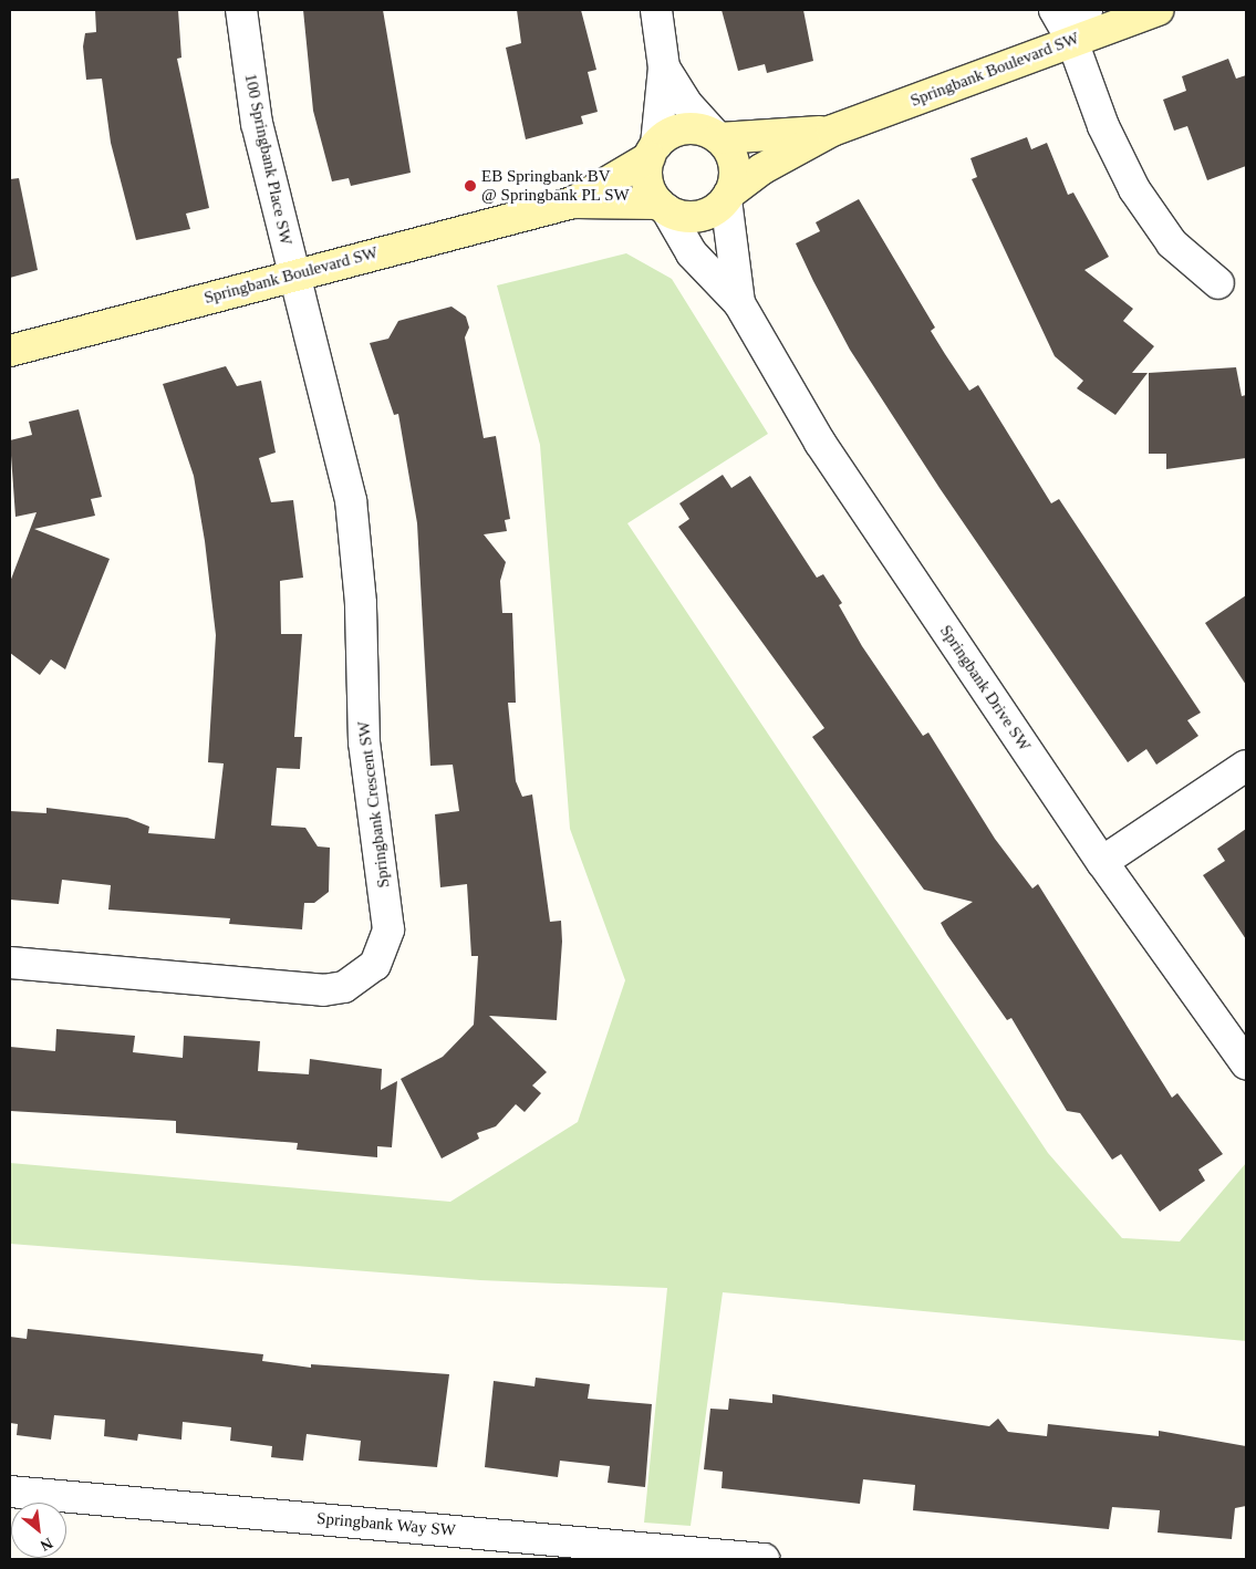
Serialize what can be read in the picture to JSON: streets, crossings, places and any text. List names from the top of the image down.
{
  "streets": {
    "street": [
      "Springbank Boulevard SW",
      "100 Springbank Place SW",
      "Springbank Drive SW",
      "Springbank Crescent SW",
      "Springbank Way SW"
    ]
  },
  "crossings": [
    ["Springbank Boulevard SW", "100 Springbank Place SW"],
    ["Springbank Boulevard SW", "Springbank Drive SW"],
    ["Springbank Boulevard SW", "Springbank Crescent SW"],
    ["100 Springbank Place SW", "Springbank Crescent SW"]
  ],
  "places": ["EB Springbank BV @ Springbank PL SW"],
  "north": "bottom right"
}
